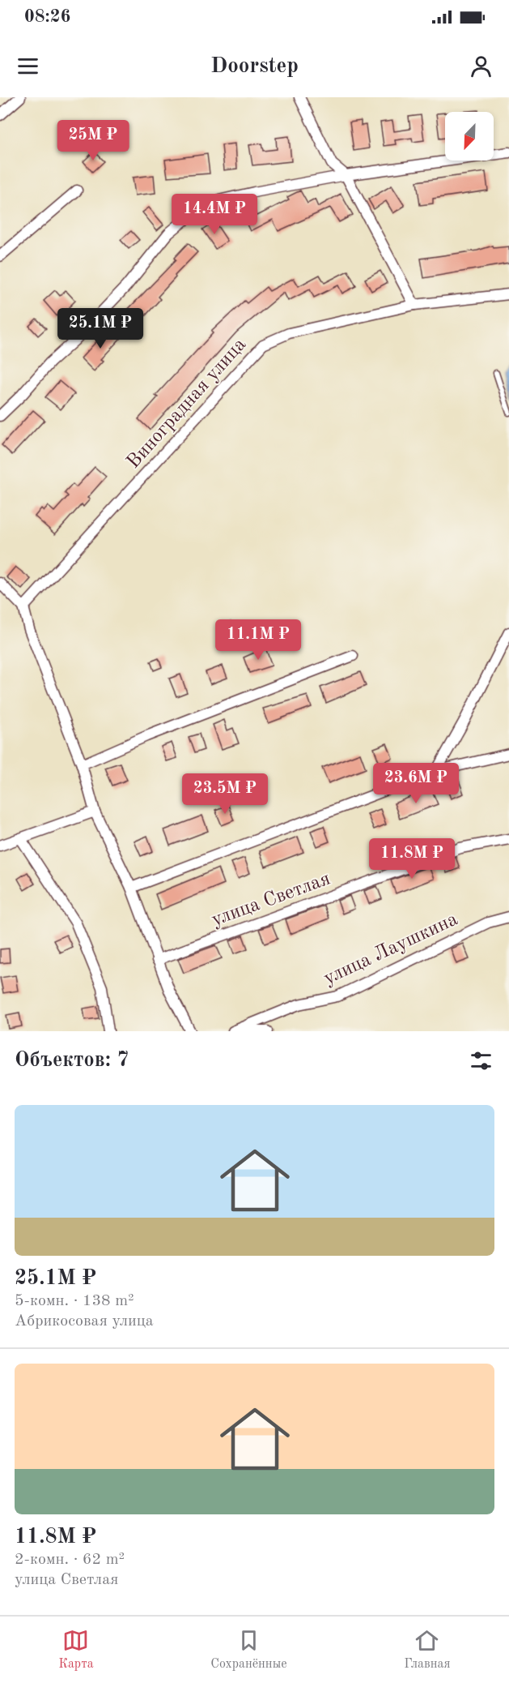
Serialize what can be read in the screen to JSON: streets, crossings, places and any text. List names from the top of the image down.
{
  "streets": {
    "street": ["Виноградная улица", "улица Светлая", "улица Лаушкина"]
  },
  "north": "bottom left",
  "page": {
    "status": "08:26",
    "header": "Doorstep",
    "price": [
      "25M ₽",
      "14.4M ₽",
      "25.1M ₽",
      "11.1M ₽",
      "23.6M ₽",
      "23.5M ₽",
      "11.8M ₽"
    ],
    "heading": "Объектов: 7",
    "list": [
      {
        "name": "25.1M ₽",
        "note": "5-комн. · 138 m² · Абрикосовая улица"
      },
      {
        "name": "11.8M ₽",
        "note": "2-комн. · 62 m² · улица Светлая"
      }
    ],
    "tabs": ["Карта", "Сохранённые", "Главная"]
  }
}
